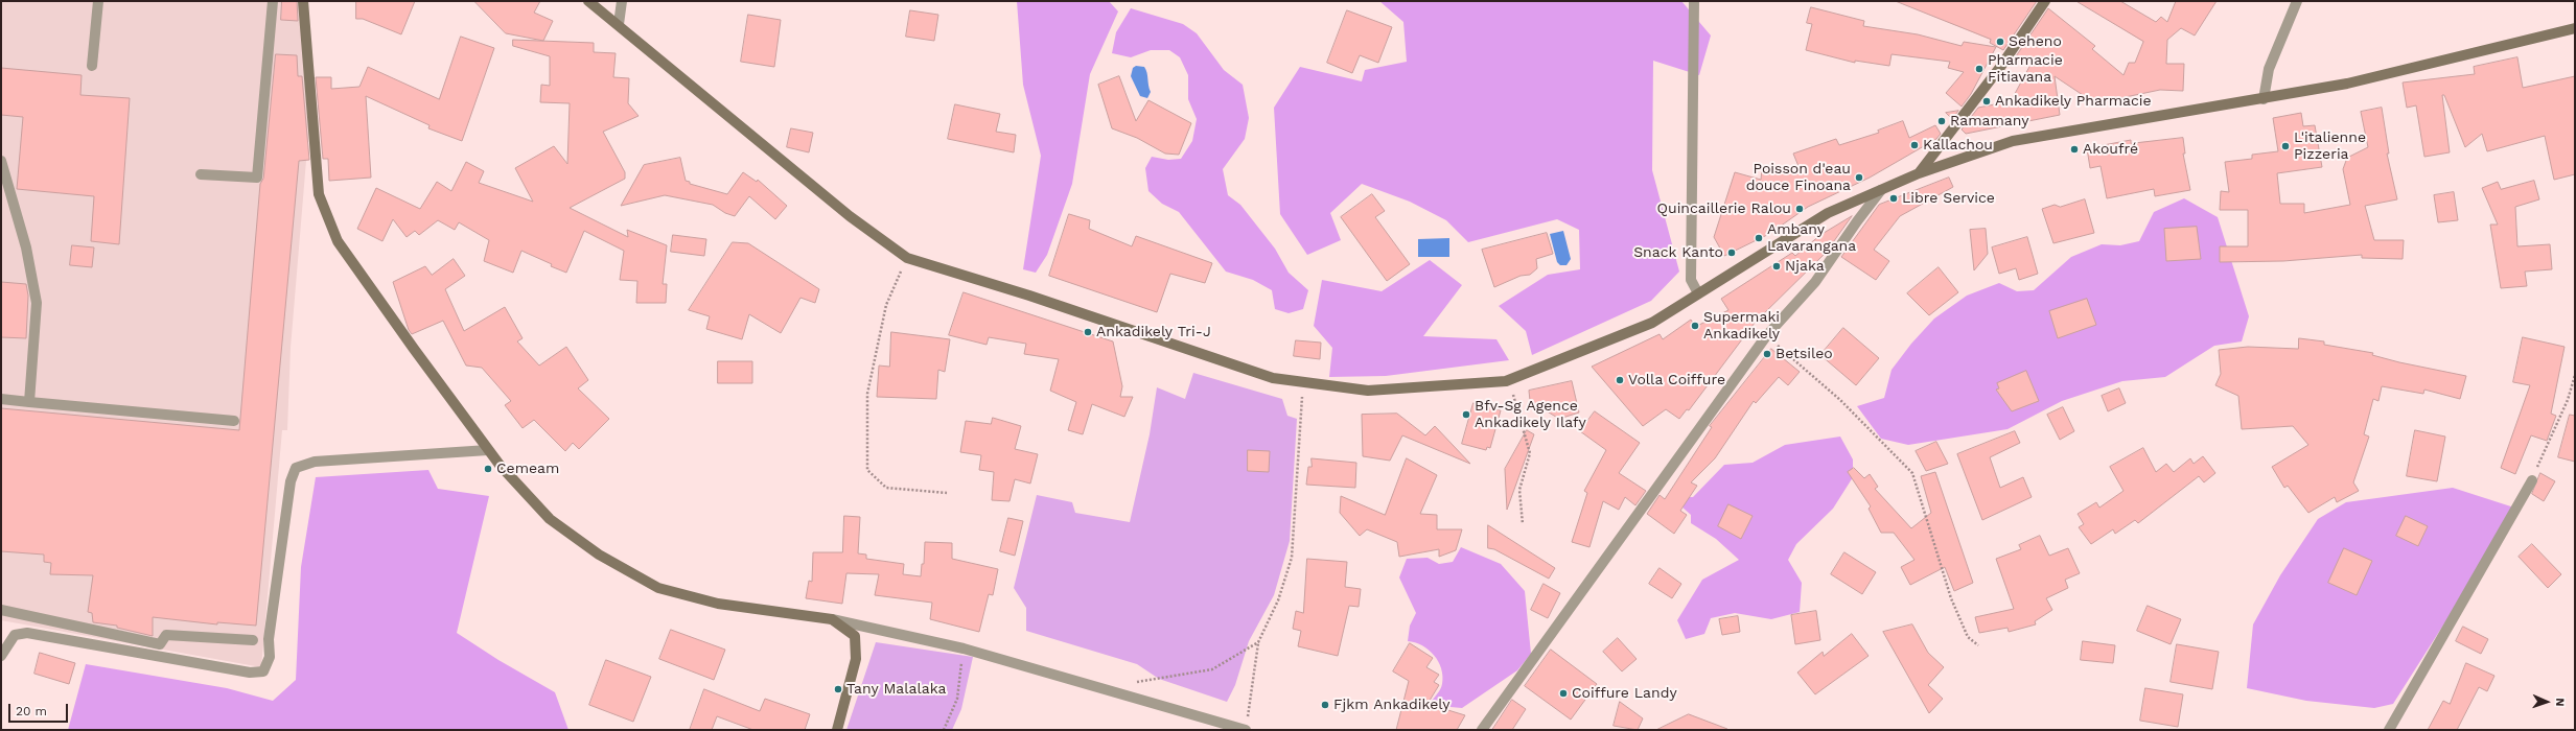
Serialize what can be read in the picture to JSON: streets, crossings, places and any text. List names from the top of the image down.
{
  "places": [
    "Seheno",
    "Pharmacie Fitiavana",
    "Ankadikely Pharmacie",
    "Ramamany",
    "Kallachou",
    "L'italienne Pizzeria",
    "Akoufré",
    "Poisson d'eau douce Finoana",
    "Libre Service",
    "Quincaillerie Ralou",
    "Ambany Lavarangana",
    "Snack Kanto",
    "Njaka",
    "Supermaki Ankadikely",
    "Ankadikely Tri-J",
    "Betsileo",
    "Volla Coiffure",
    "Bfv-Sg Agence Ankadikely Ilafy",
    "Cemeam",
    "Tany Malalaka",
    "Coiffure Landy",
    "Fjkm Ankadikely"
  ],
  "scale_bar": "20 m",
  "north": "right"
}
